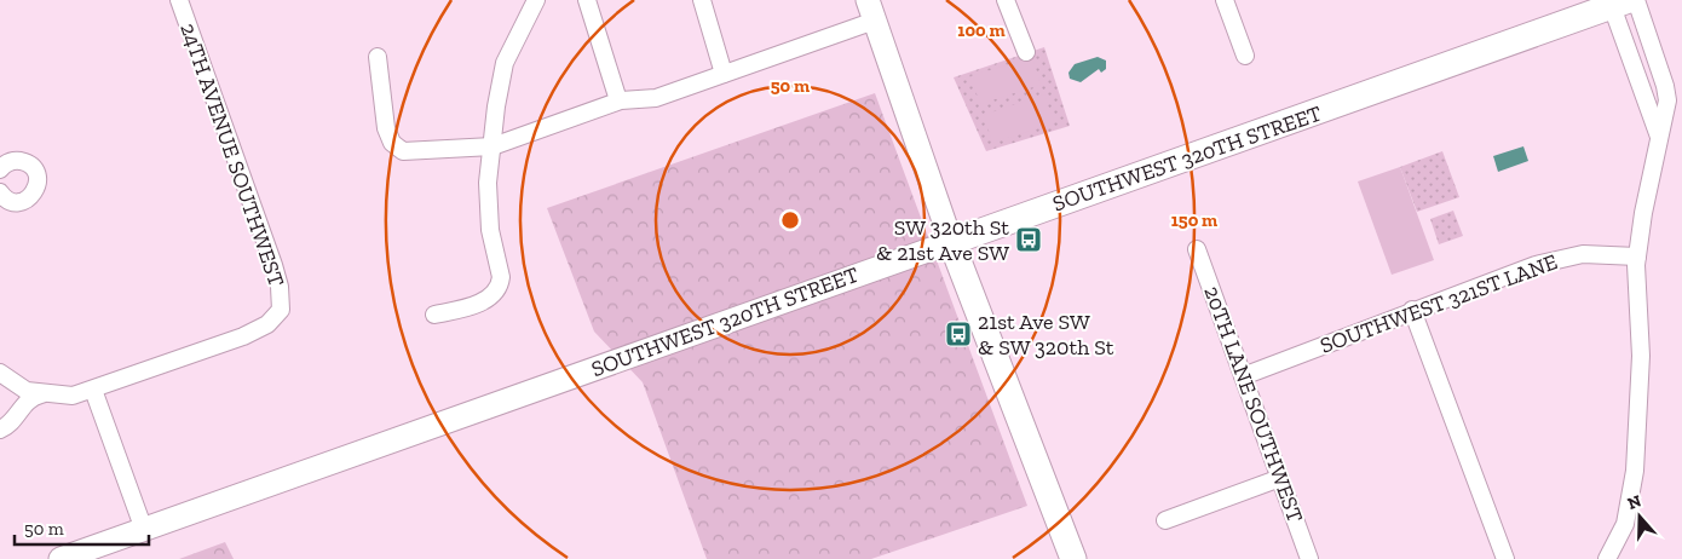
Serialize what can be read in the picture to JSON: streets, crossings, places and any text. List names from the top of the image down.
{
  "streets": {
    "main road": ["SOUTHWEST 320TH STREET"],
    "street": ["24TH AVENUE SOUTHWEST", "SOUTHWEST 321ST LANE", "20TH LANE SOUTHWEST"]
  },
  "crossings": [
    ["SOUTHWEST 321ST LANE", "20TH LANE SOUTHWEST"]
  ],
  "places": {
    "bus stop": ["SW 320th St & 21st Ave SW", "21st Ave SW & SW 320th St"]
  },
  "scale_bar": "50 m",
  "north": "top",
  "rings": ["100 m", "50 m", "150 m"]
}
